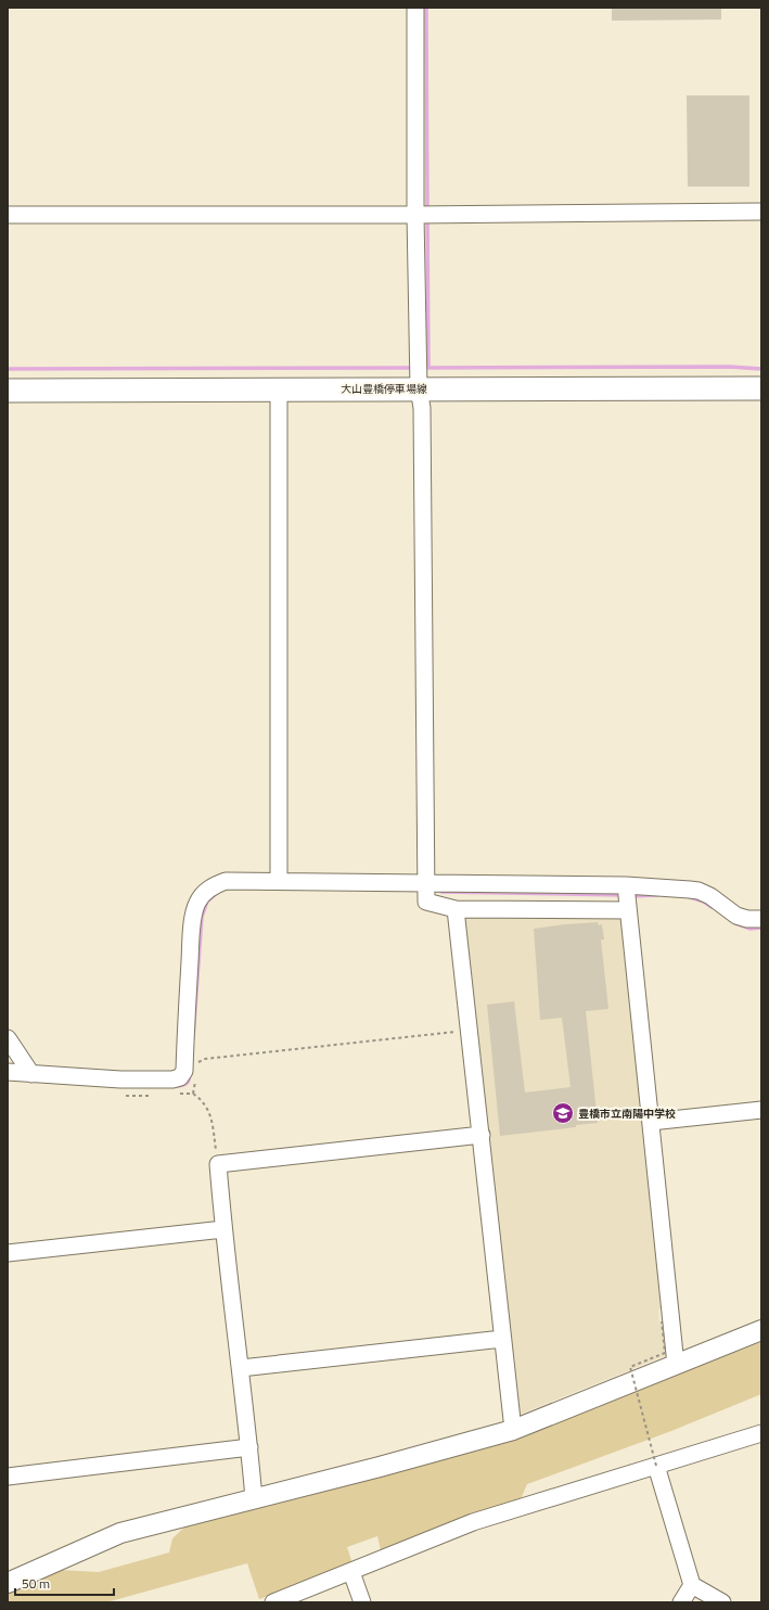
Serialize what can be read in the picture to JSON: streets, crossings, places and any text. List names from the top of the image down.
{
  "streets": {
    "main road": ["大山豊橋停車場線"]
  },
  "places": {
    "school or university": ["豊橋市立南陽中学校"]
  },
  "scale_bar": "50 m"
}
